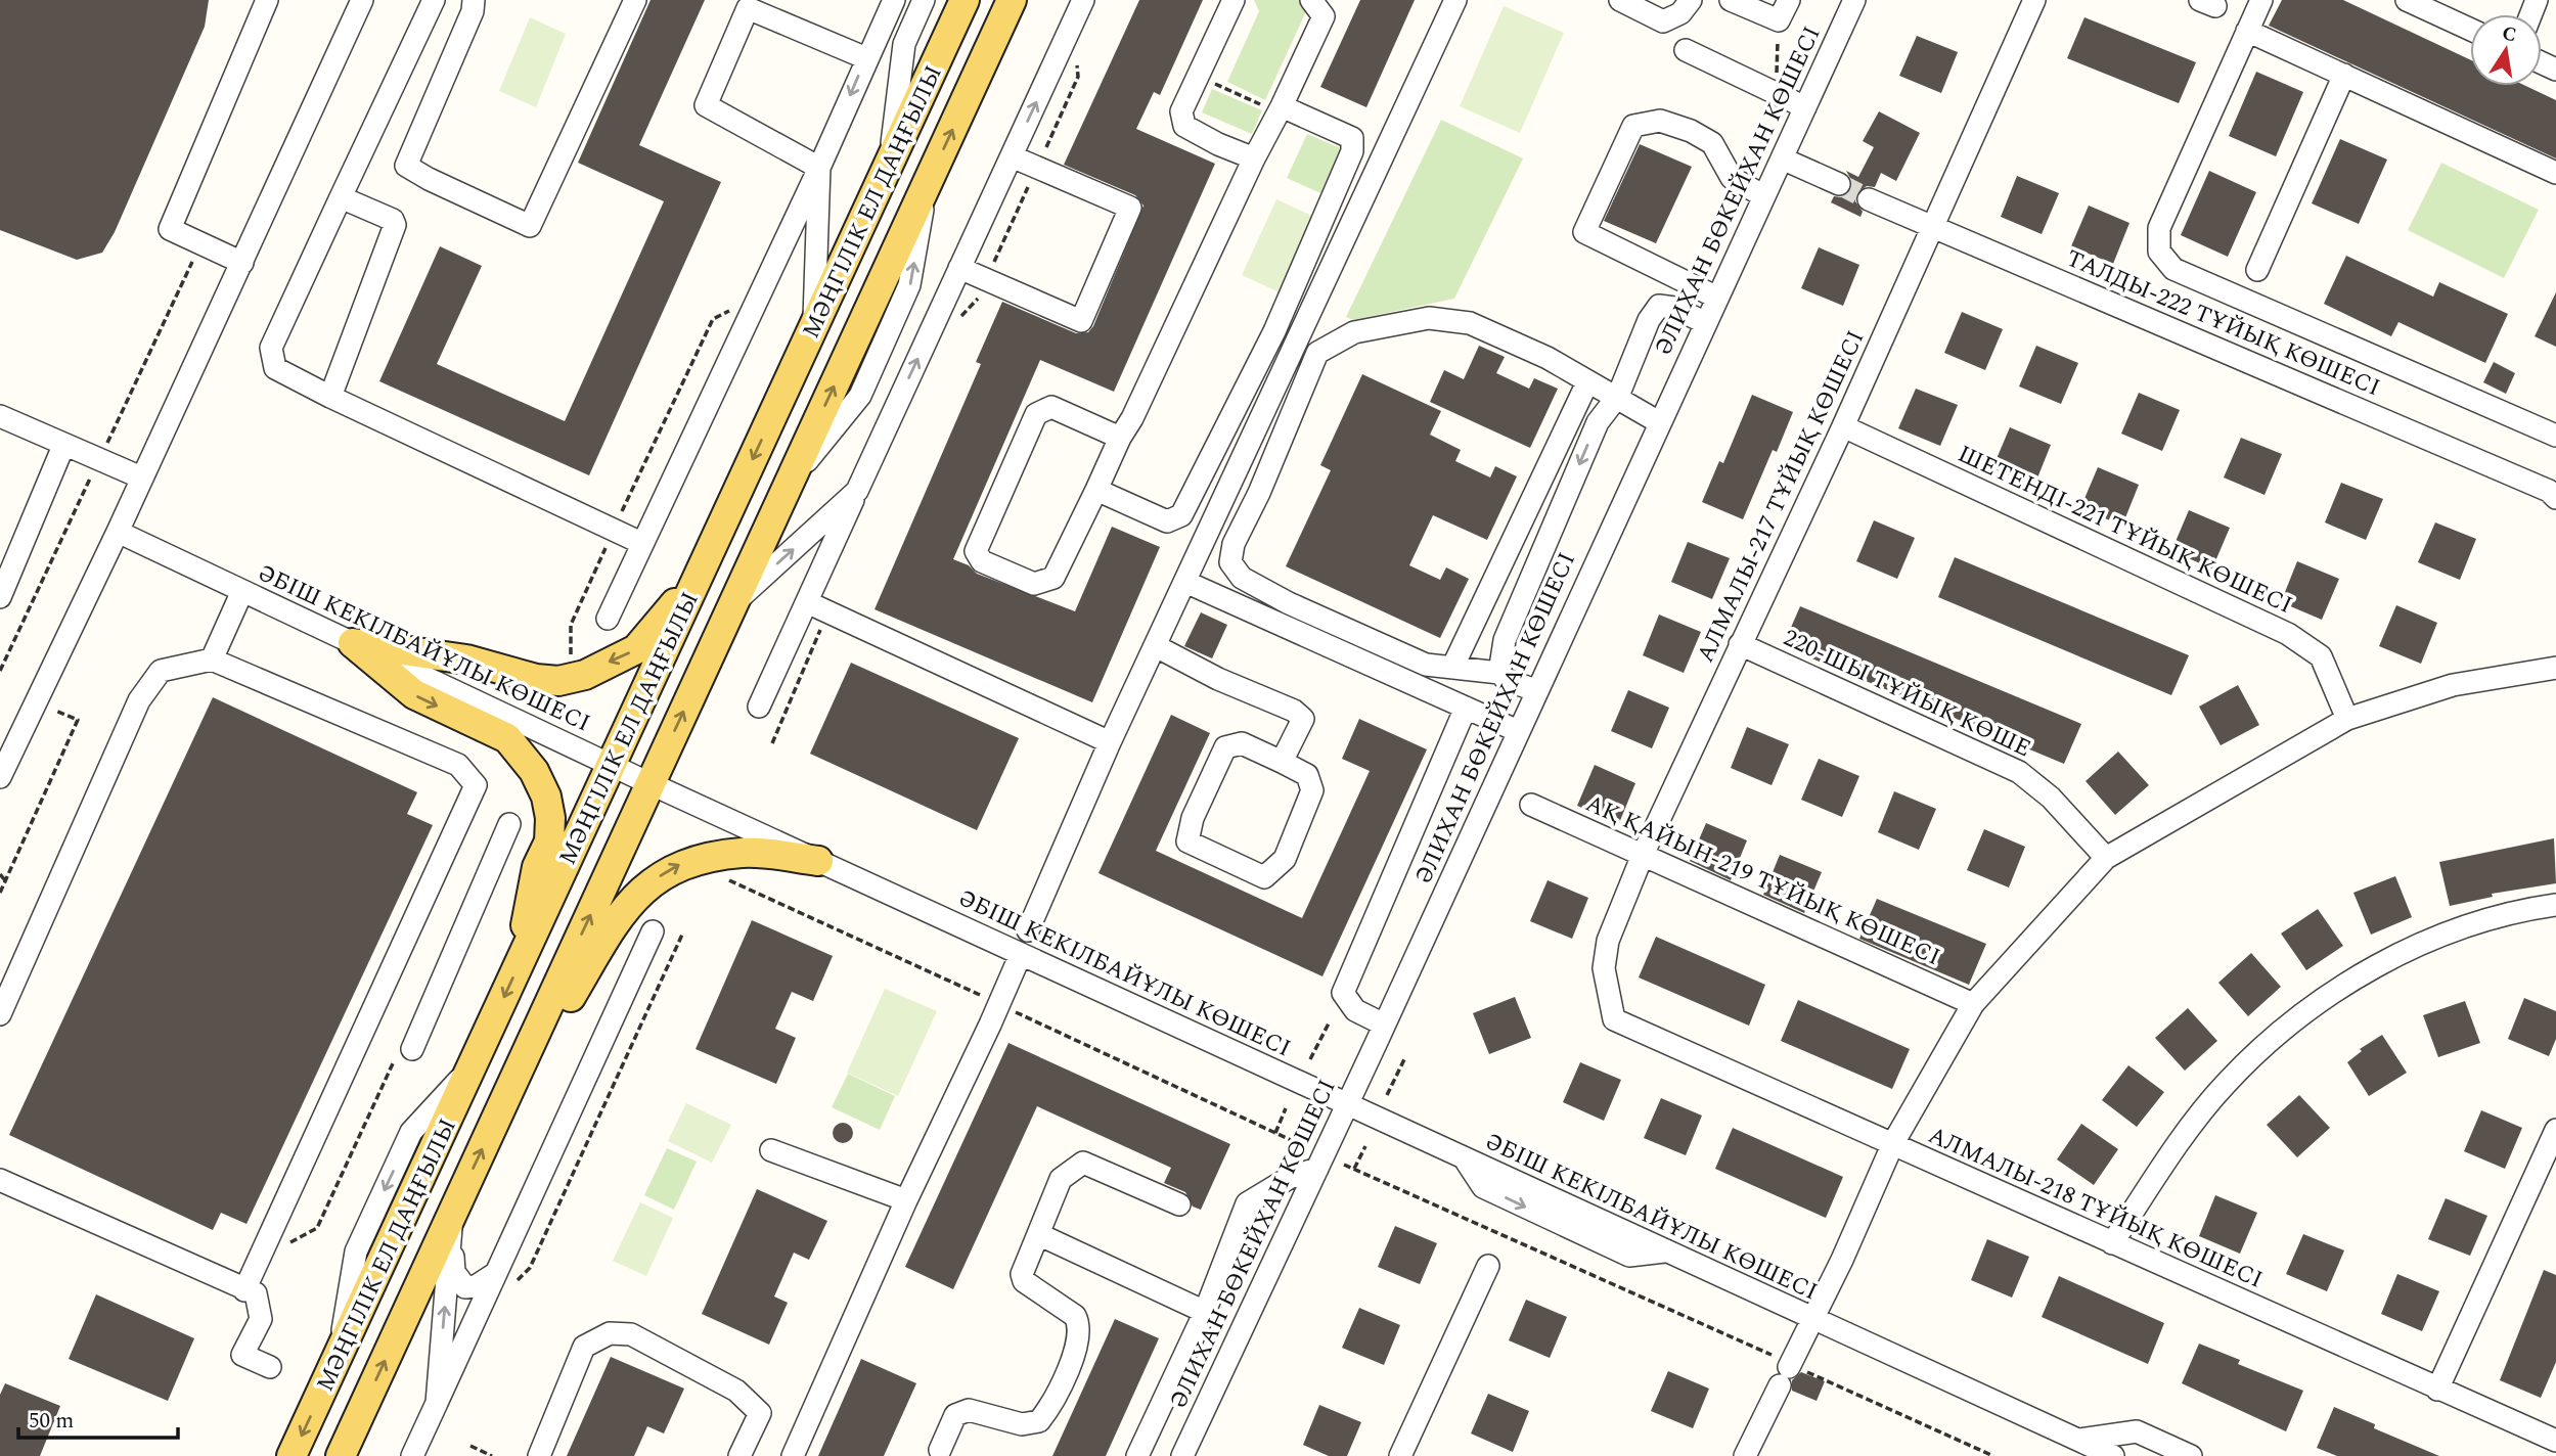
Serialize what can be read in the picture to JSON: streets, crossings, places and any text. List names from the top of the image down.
{
  "streets": {
    "main road": ["МӘҢГІЛІК ЕЛ ДАҢҒЫЛЫ"],
    "street": [
      "ӘЛИХАН БӨКЕЙХАН КӨШЕСІ",
      "ТАЛДЫ-222 ТҰЙЫҚ КӨШЕСІ",
      "АЛМАЛЫ-217 ТҰЙЫҚ КӨШЕСІ",
      "ШЕТЕНДІ-221 ТҰЙЫҚ КӨШЕСІ",
      "ӘБІШ КЕКІЛБАЙҰЛЫ КӨШЕСІ",
      "220-ШЫ ТҰЙЫҚ КӨШЕ",
      "АҚ ҚАЙЫН-219 ТҰЙЫҚ КӨШЕСІ",
      "АЛМАЛЫ-218 ТҰЙЫҚ КӨШЕСІ"
    ]
  },
  "crossings": [
    ["ӘЛИХАН БӨКЕЙХАН КӨШЕСІ", "ӘБІШ КЕКІЛБАЙҰЛЫ КӨШЕСІ"],
    ["МӘҢГІЛІК ЕЛ ДАҢҒЫЛЫ", "ӘБІШ КЕКІЛБАЙҰЛЫ КӨШЕСІ"],
    ["ТАЛДЫ-222 ТҰЙЫҚ КӨШЕСІ", "АЛМАЛЫ-217 ТҰЙЫҚ КӨШЕСІ"],
    ["АЛМАЛЫ-217 ТҰЙЫҚ КӨШЕСІ", "ШЕТЕНДІ-221 ТҰЙЫҚ КӨШЕСІ"],
    ["АЛМАЛЫ-217 ТҰЙЫҚ КӨШЕСІ", "220-ШЫ ТҰЙЫҚ КӨШЕ"],
    ["АЛМАЛЫ-217 ТҰЙЫҚ КӨШЕСІ", "АҚ ҚАЙЫН-219 ТҰЙЫҚ КӨШЕСІ"],
    ["АЛМАЛЫ-217 ТҰЙЫҚ КӨШЕСІ", "АЛМАЛЫ-218 ТҰЙЫҚ КӨШЕСІ"]
  ],
  "scale_bar": "50 m",
  "north": "top"
}
